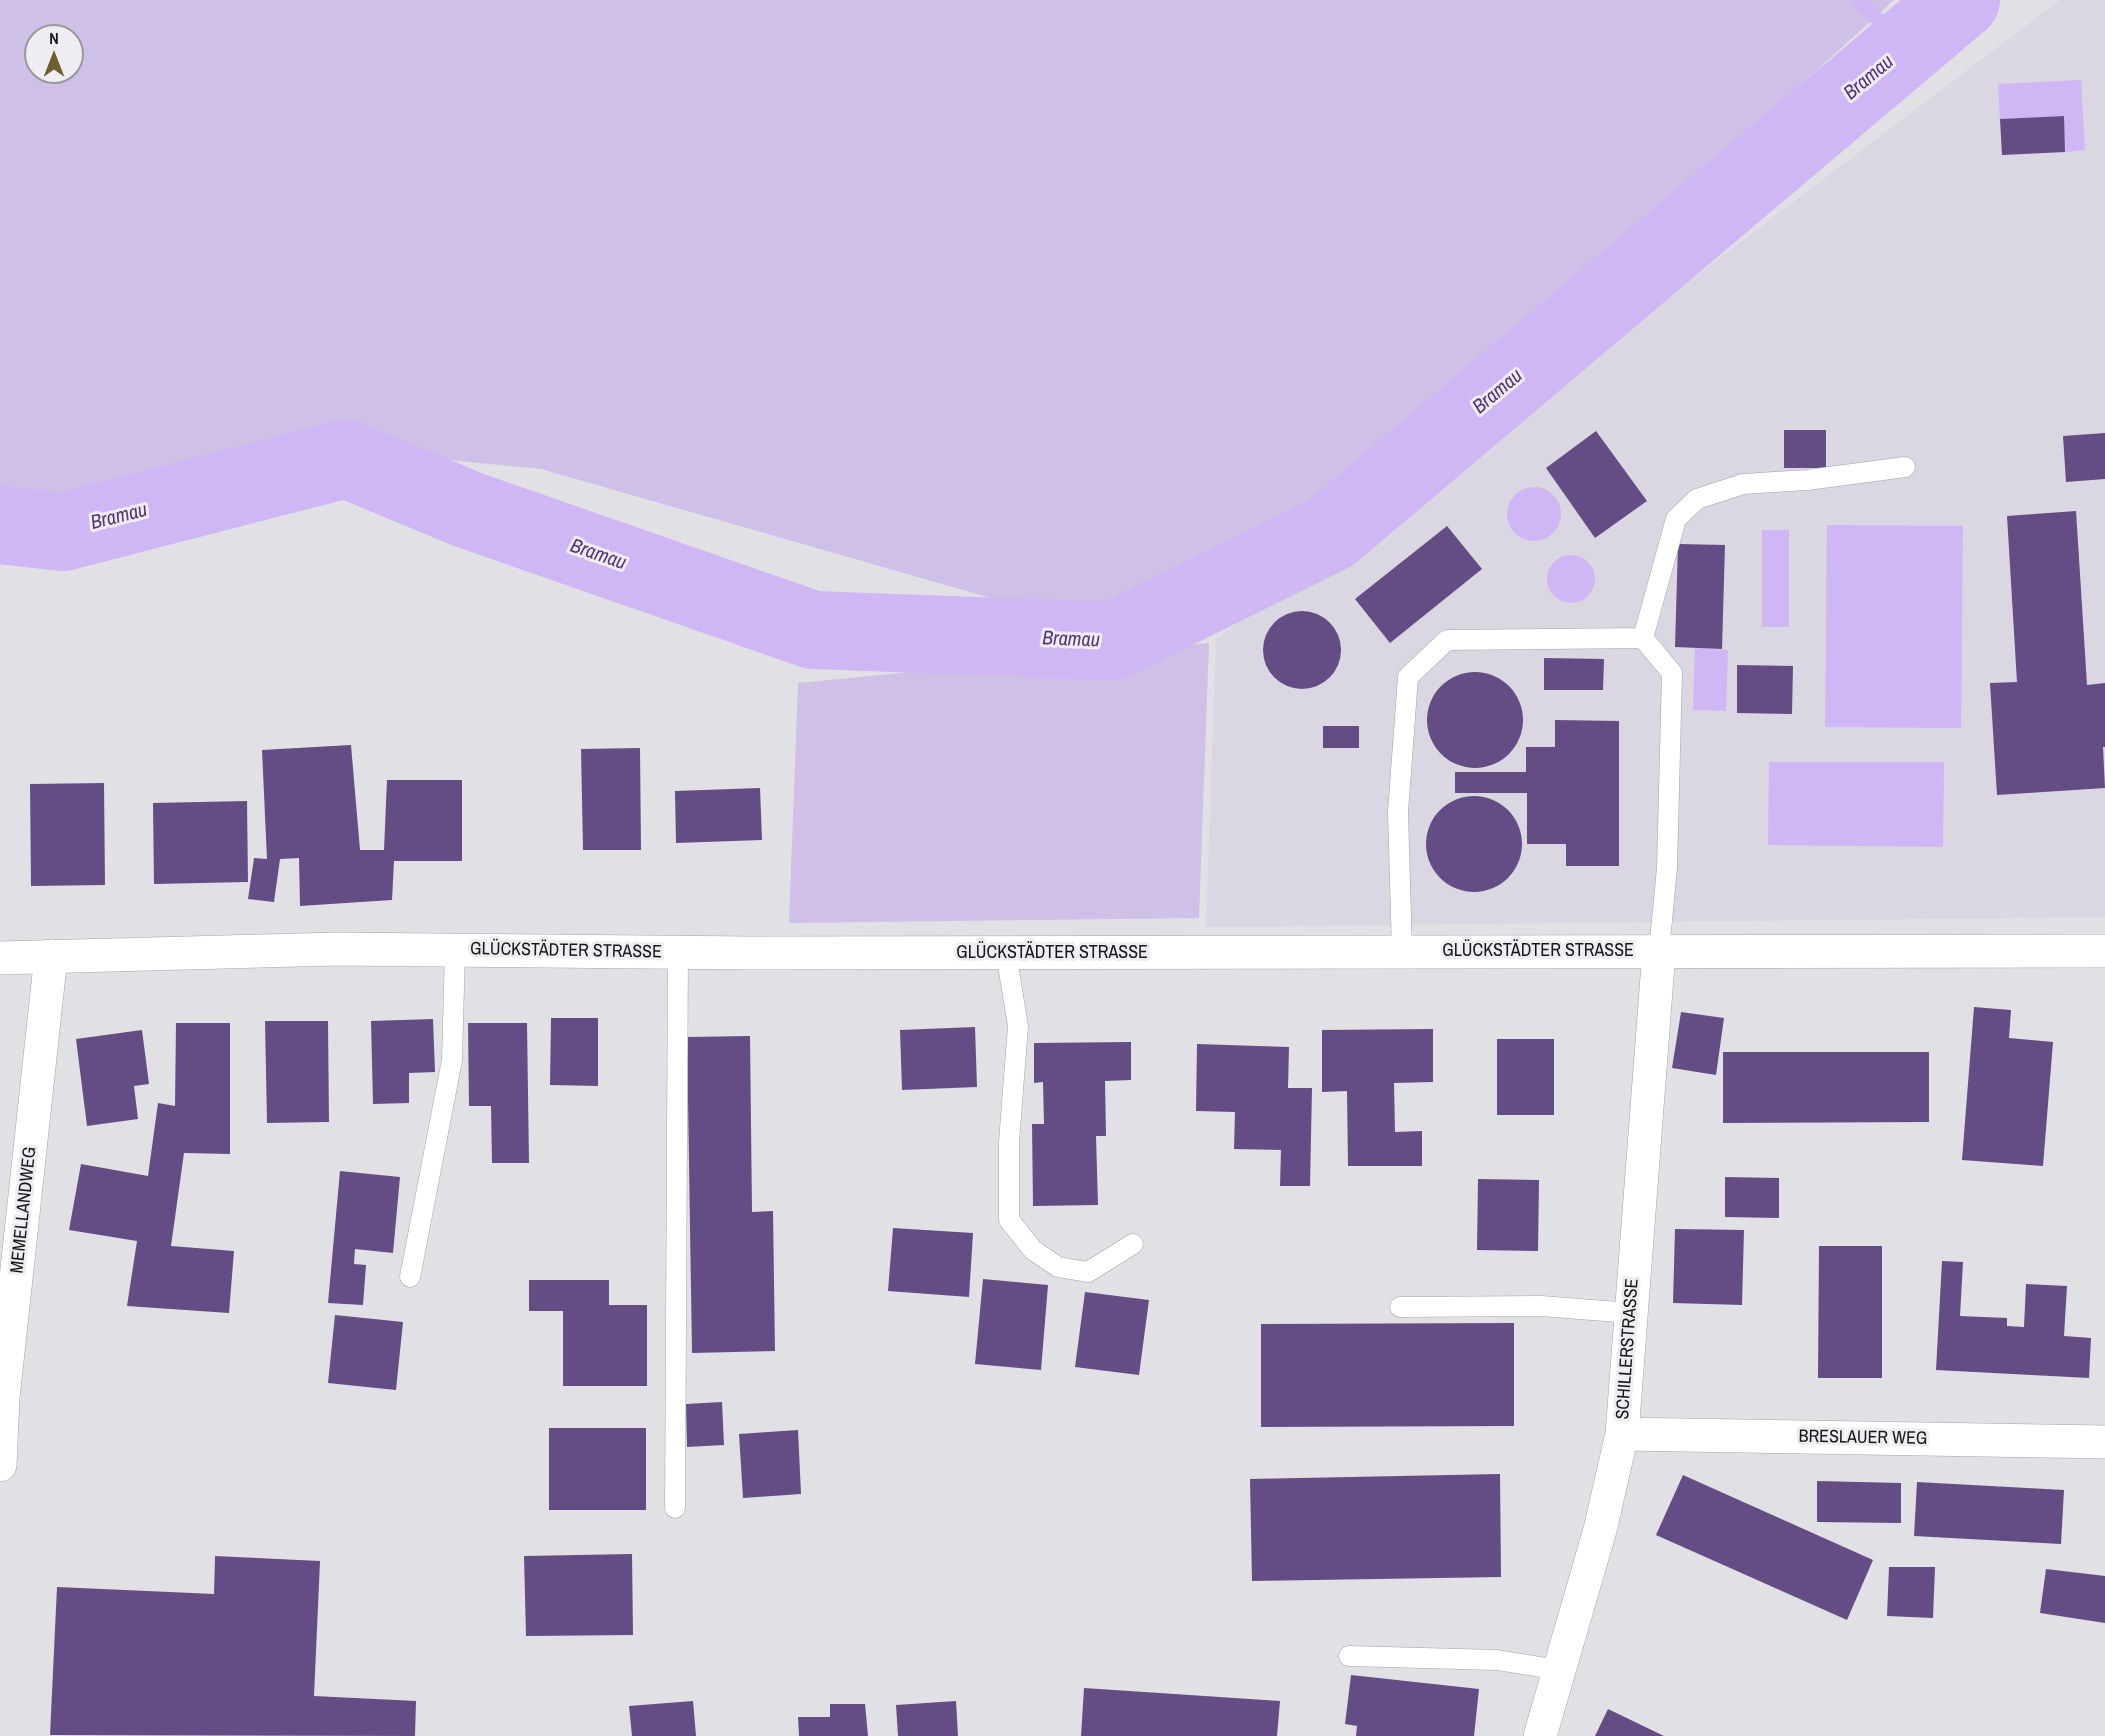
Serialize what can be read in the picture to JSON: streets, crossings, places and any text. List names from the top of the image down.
{
  "streets": {
    "street": [
      "GLÜCKSTÄDTER STRASSE",
      "MEMELLANDWEG",
      "SCHILLERSTRASSE",
      "BRESLAUER WEG"
    ]
  },
  "crossings": [
    ["GLÜCKSTÄDTER STRASSE", "MEMELLANDWEG"],
    ["GLÜCKSTÄDTER STRASSE", "SCHILLERSTRASSE"],
    ["SCHILLERSTRASSE", "BRESLAUER WEG"]
  ],
  "water": ["Bramau"],
  "north": "top"
}
